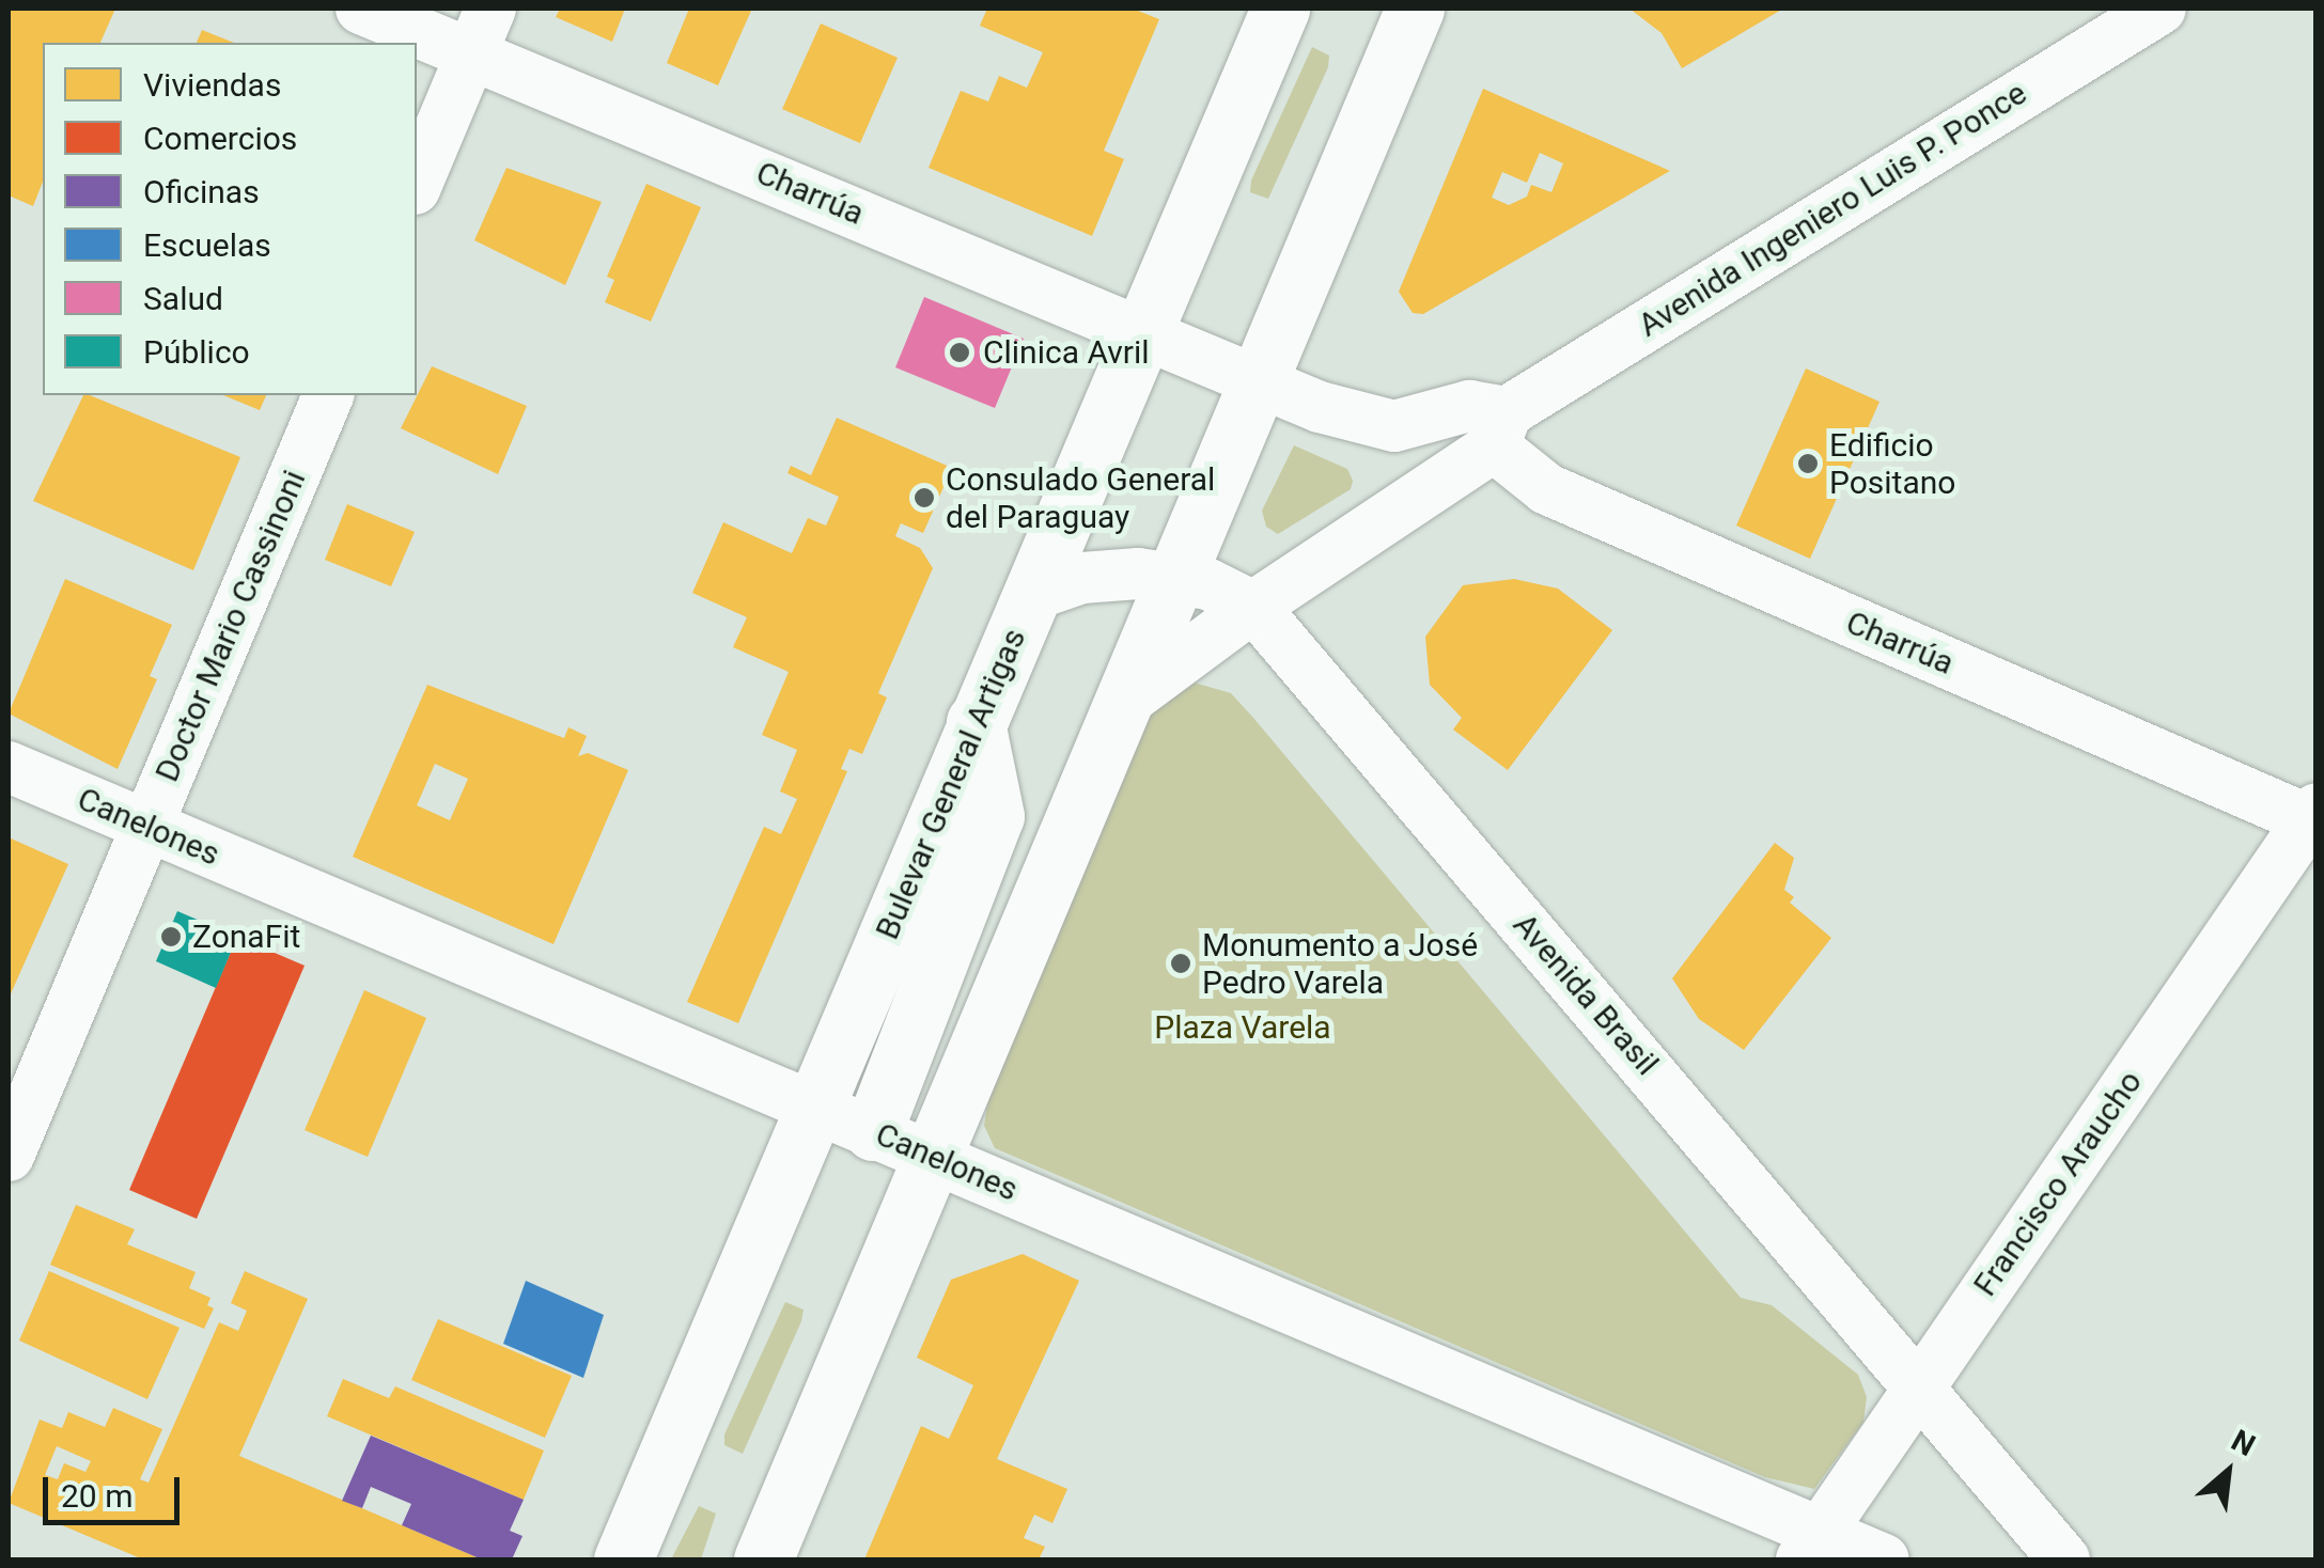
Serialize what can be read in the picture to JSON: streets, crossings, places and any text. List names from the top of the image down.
{
  "streets": {
    "main road": ["Bulevar General Artigas"],
    "street": [
      "Charrúa",
      "Avenida Ingeniero Luis P. Ponce",
      "Doctor Mario Cassinoni",
      "Canelones",
      "Avenida Brasil",
      "Francisco Araucho"
    ]
  },
  "crossings": [
    ["Charrúa", "Avenida Ingeniero Luis P. Ponce"],
    ["Charrúa", "Bulevar General Artigas"],
    ["Charrúa", "Francisco Araucho"],
    ["Avenida Ingeniero Luis P. Ponce", "Avenida Brasil"],
    ["Doctor Mario Cassinoni", "Canelones"],
    ["Bulevar General Artigas", "Canelones"],
    ["Bulevar General Artigas", "Avenida Brasil"],
    ["Canelones", "Francisco Araucho"],
    ["Avenida Brasil", "Francisco Araucho"]
  ],
  "parks": ["Plaza Varela"],
  "places": [
    "Clinica Avril",
    "Edificio Positano",
    "Consulado General del Paraguay",
    "ZonaFit",
    "Monumento a José Pedro Varela"
  ],
  "legend": [
    "Viviendas",
    "Comercios",
    "Oficinas",
    "Escuelas",
    "Salud",
    "Público"
  ],
  "scale_bar": "20 m",
  "north": "top right"
}
